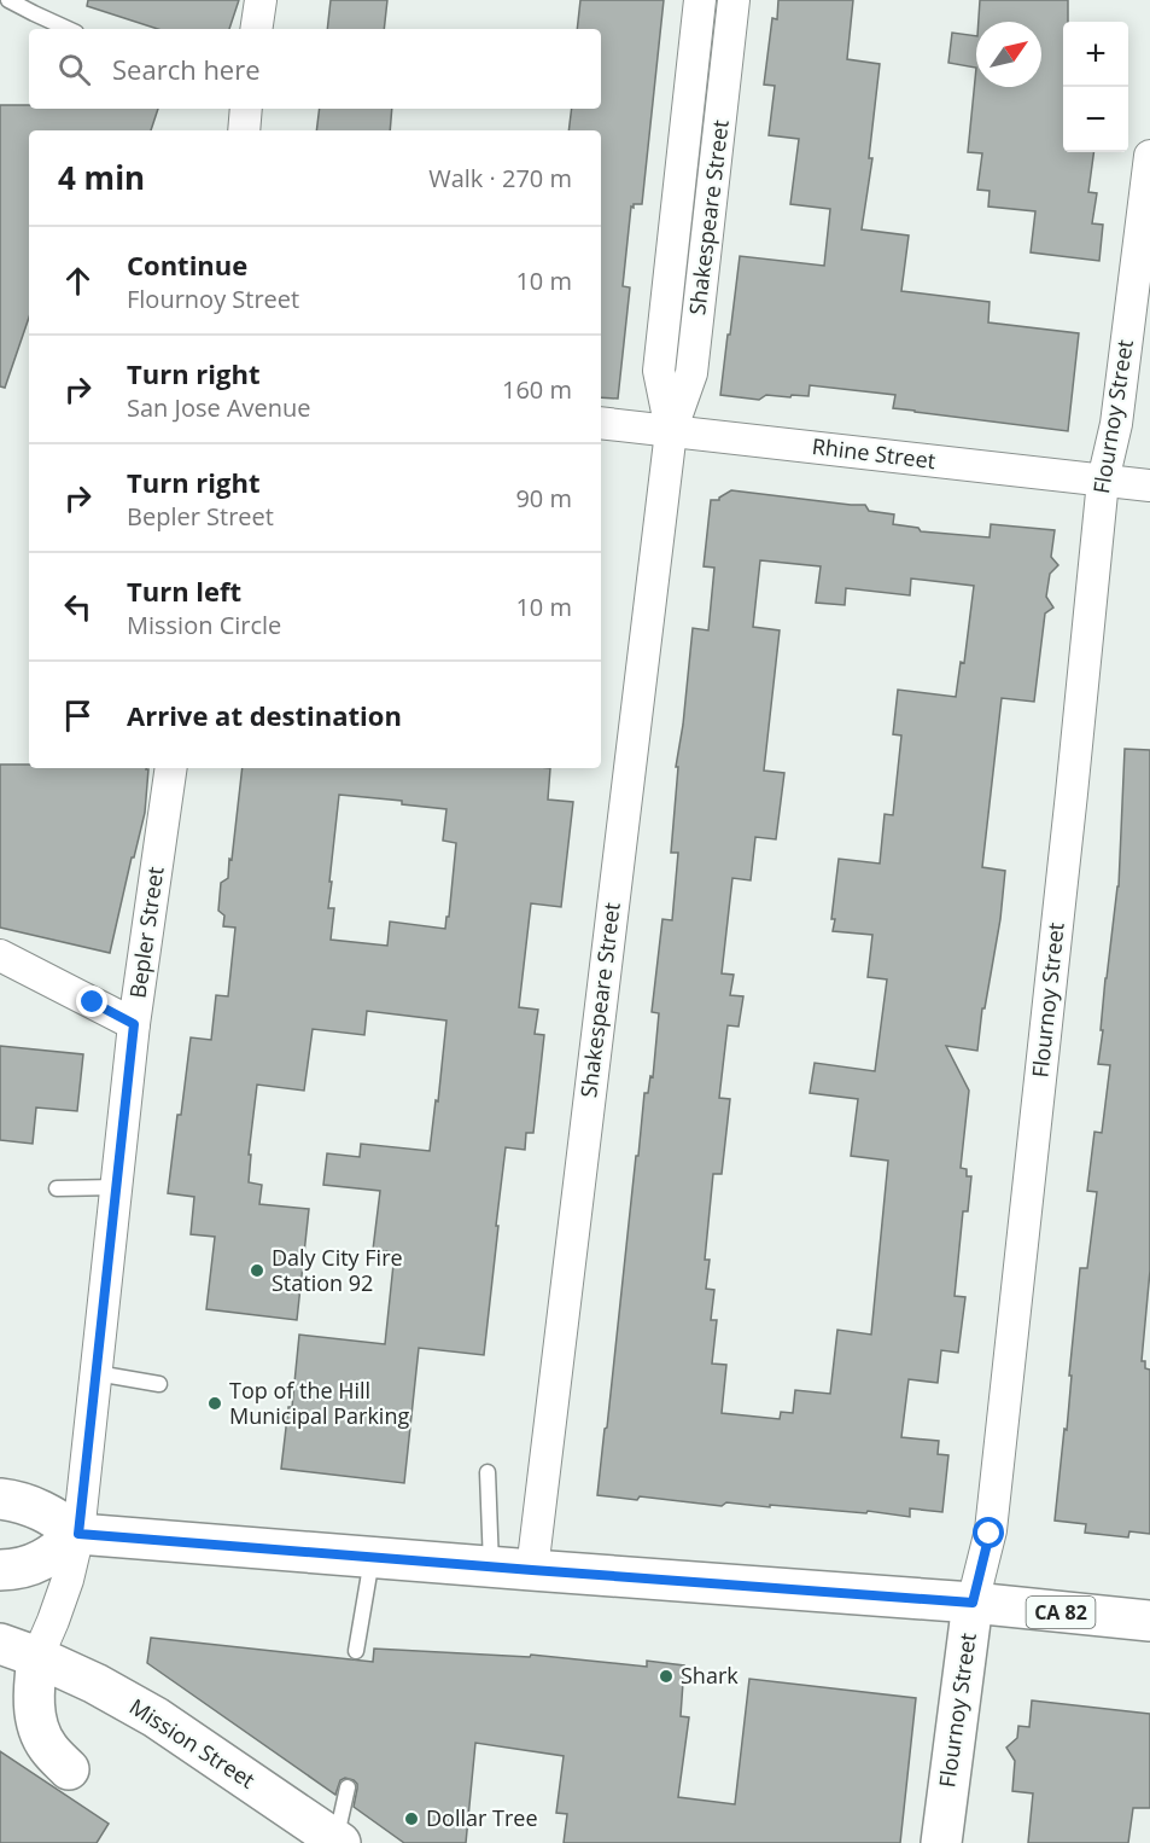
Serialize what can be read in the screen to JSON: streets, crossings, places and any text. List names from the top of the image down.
{
  "streets": {
    "main road": ["Flournoy Street", "CA 82", "Mission Street"],
    "street": ["Shakespeare Street", "Rhine Street", "Bepler Street"]
  },
  "crossings": [
    ["Shakespeare Street", "Rhine Street"],
    ["Shakespeare Street", "CA 82"],
    ["Flournoy Street", "Rhine Street"],
    ["Flournoy Street", "CA 82"],
    ["Bepler Street", "CA 82"],
    ["Bepler Street", "Mission Street"]
  ],
  "places": [
    "Daly City Fire Station 92",
    "Top of the Hill Municipal Parking",
    "Shark",
    "Dollar Tree"
  ],
  "north": "top right",
  "page": {
    "map_buttons": ["+", "−"],
    "search": "Search here",
    "heading": ["4 min", "Walk · 270 m"],
    "list": [
      ["Continue", "Flournoy Street", "10 m"],
      ["Turn right", "San Jose Avenue", "160 m"],
      ["Turn right", "Bepler Street", "90 m"],
      ["Turn left", "Mission Circle", "10 m"],
      "Arrive at destination"
    ]
  }
}
